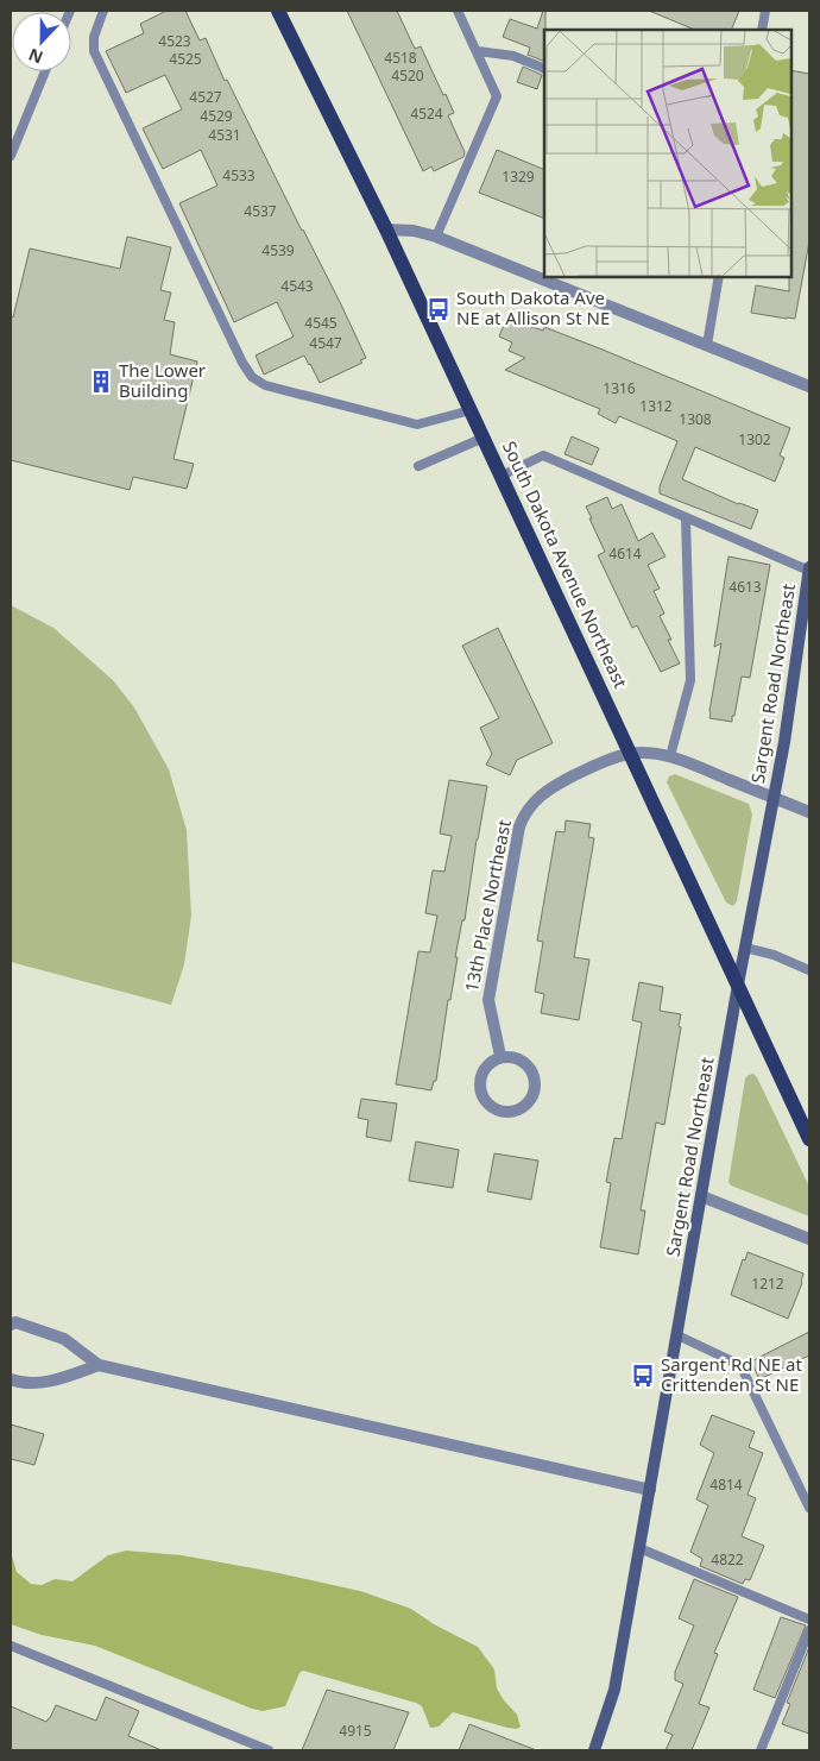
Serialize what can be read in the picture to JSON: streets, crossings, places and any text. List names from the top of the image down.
{
  "streets": {
    "main road": ["South Dakota Avenue Northeast", "Sargent Road Northeast"],
    "street": ["13th Place Northeast"]
  },
  "crossings": [
    ["South Dakota Avenue Northeast", "Sargent Road Northeast"],
    ["South Dakota Avenue Northeast", "13th Place Northeast"],
    ["Sargent Road Northeast", "13th Place Northeast"]
  ],
  "places": {
    "bus stop": ["South Dakota Ave NE at Allison St NE", "Sargent Rd NE at Crittenden St NE"],
    "building": ["The Lower Building"]
  },
  "house_numbers": [
    "4523",
    "4518",
    "4525",
    "4520",
    "4527",
    "4524",
    "4529",
    "4531",
    "4533",
    "1329",
    "4537",
    "4539",
    "4543",
    "4545",
    "4547",
    "1316",
    "1312",
    "1308",
    "1302",
    "4614",
    "4613",
    "1212",
    "4814",
    "4822",
    "4915"
  ],
  "north": "bottom"
}
